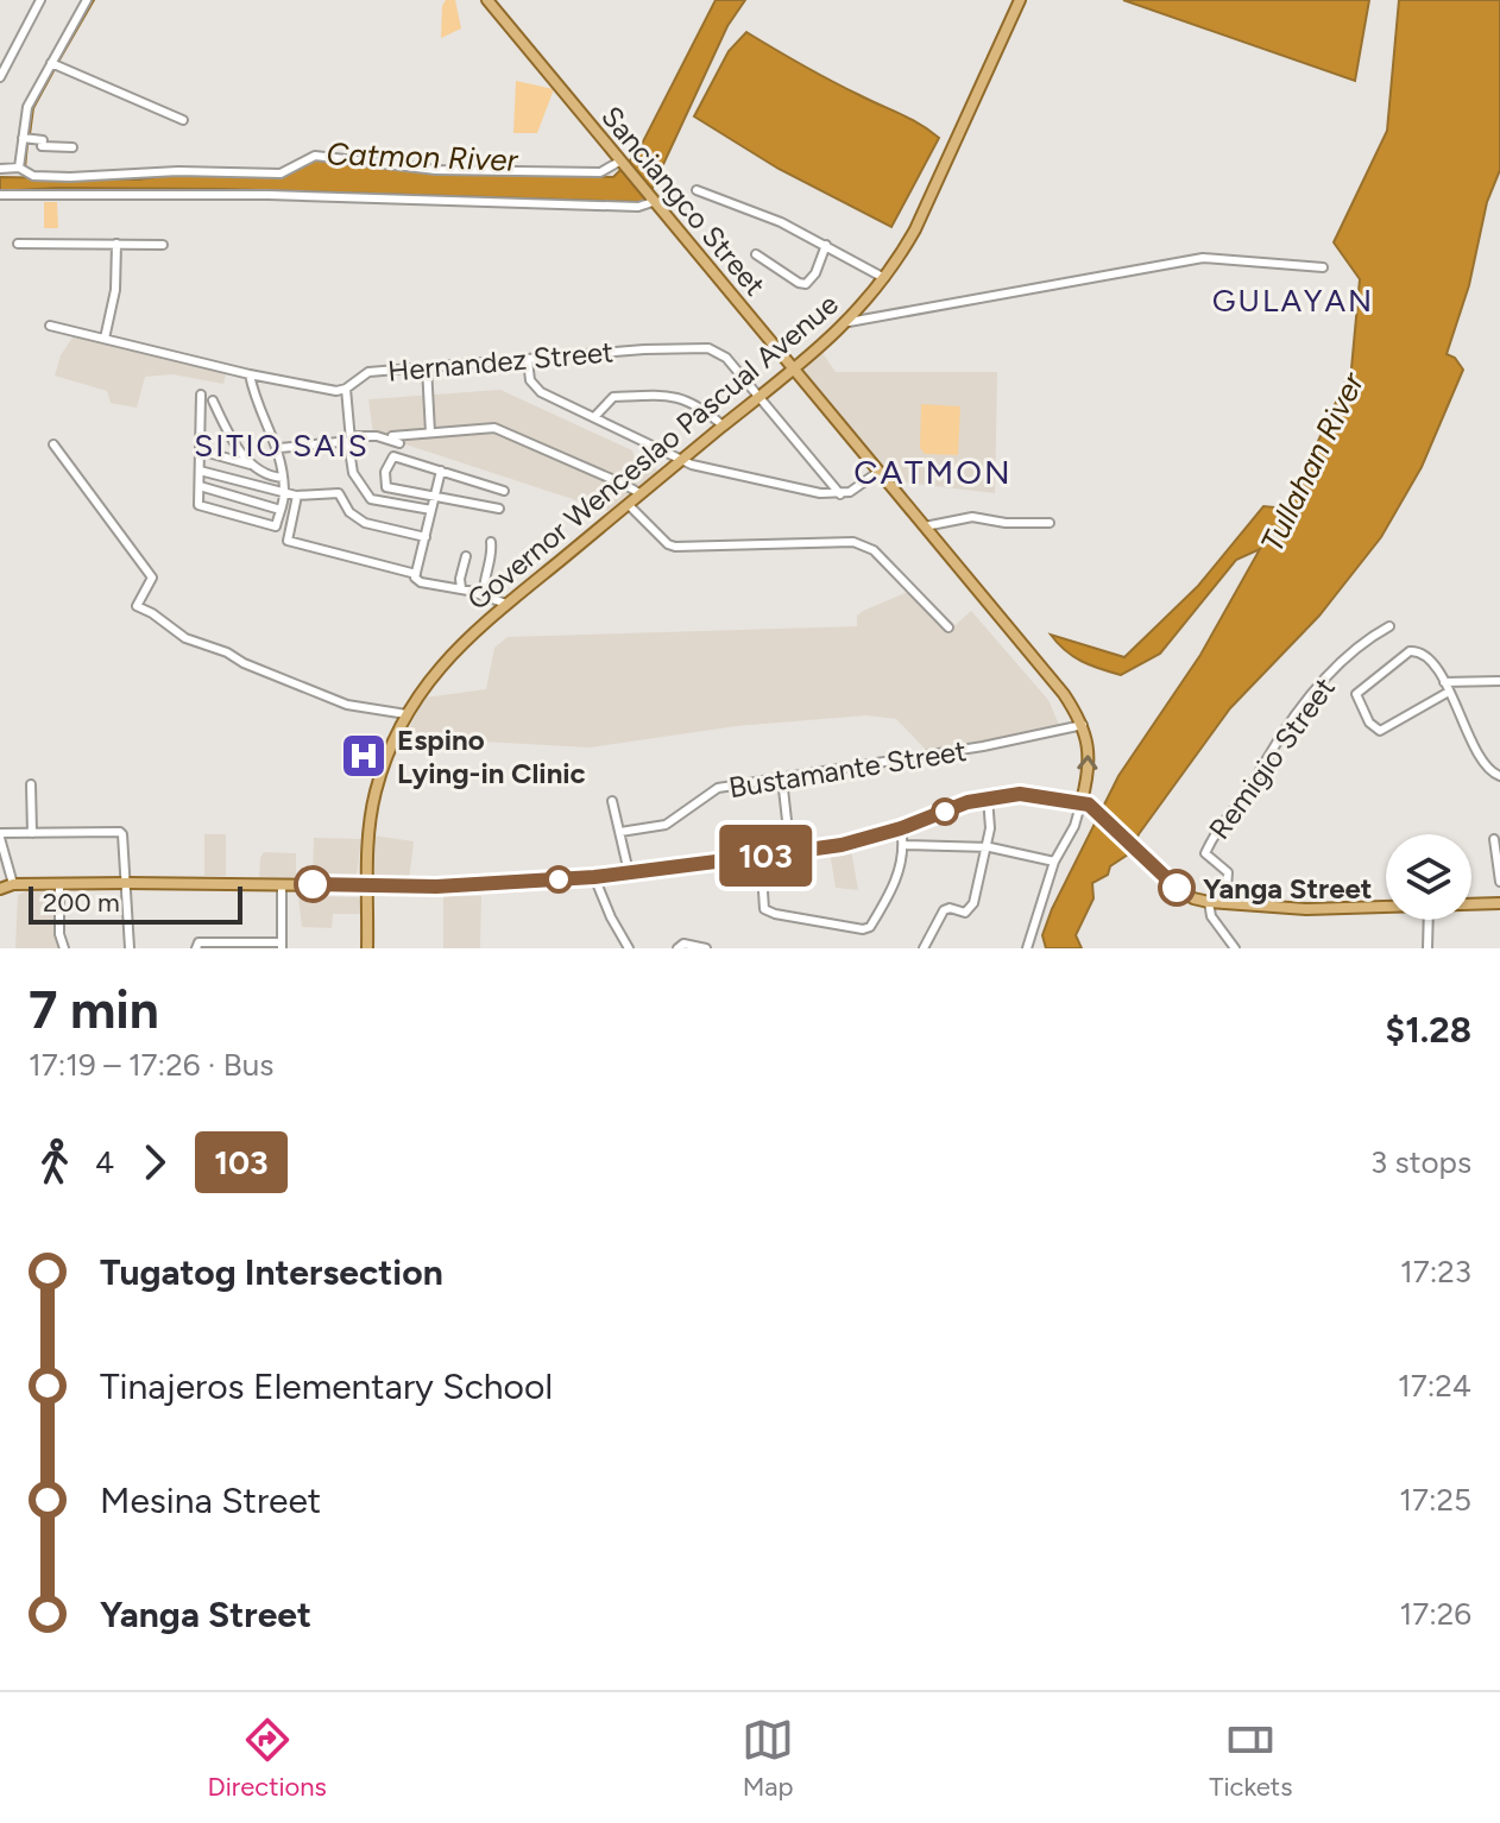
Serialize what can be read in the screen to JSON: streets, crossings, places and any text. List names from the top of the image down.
{
  "streets": {
    "main road": ["Sanciangco Street", "Governor Wenceslao Pascual Avenue"],
    "street": ["Hernandez Street", "Remigio Street", "Bustamante Street"]
  },
  "crossings": [
    ["Sanciangco Street", "Governor Wenceslao Pascual Avenue"],
    ["Sanciangco Street", "Bustamante Street"],
    ["Hernandez Street", "Governor Wenceslao Pascual Avenue"]
  ],
  "districts": ["GULAYAN", "SITIO SAIS", "CATMON"],
  "water": ["Catmon River", "Tullahan River"],
  "places": {
    "hospital": ["Espino Lying-in Clinic"],
    "other": ["Yanga Street"]
  },
  "lines": ["bus line 103"],
  "scale_bar": "200 m",
  "page": {
    "on_map": "103",
    "scale": "200 m",
    "heading": ["7 min", "17:19 – 17:26 · Bus", "$1.28"],
    "legs": ["4", "103", "3 stops"],
    "list": [
      {
        "name": "Tugatog Intersection",
        "value": "17:23"
      },
      {
        "name": "Tinajeros Elementary School",
        "value": "17:24"
      },
      {
        "name": "Mesina Street",
        "value": "17:25"
      },
      {
        "name": "Yanga Street",
        "value": "17:26"
      }
    ],
    "tabs": ["Directions", "Map", "Tickets"]
  }
}
